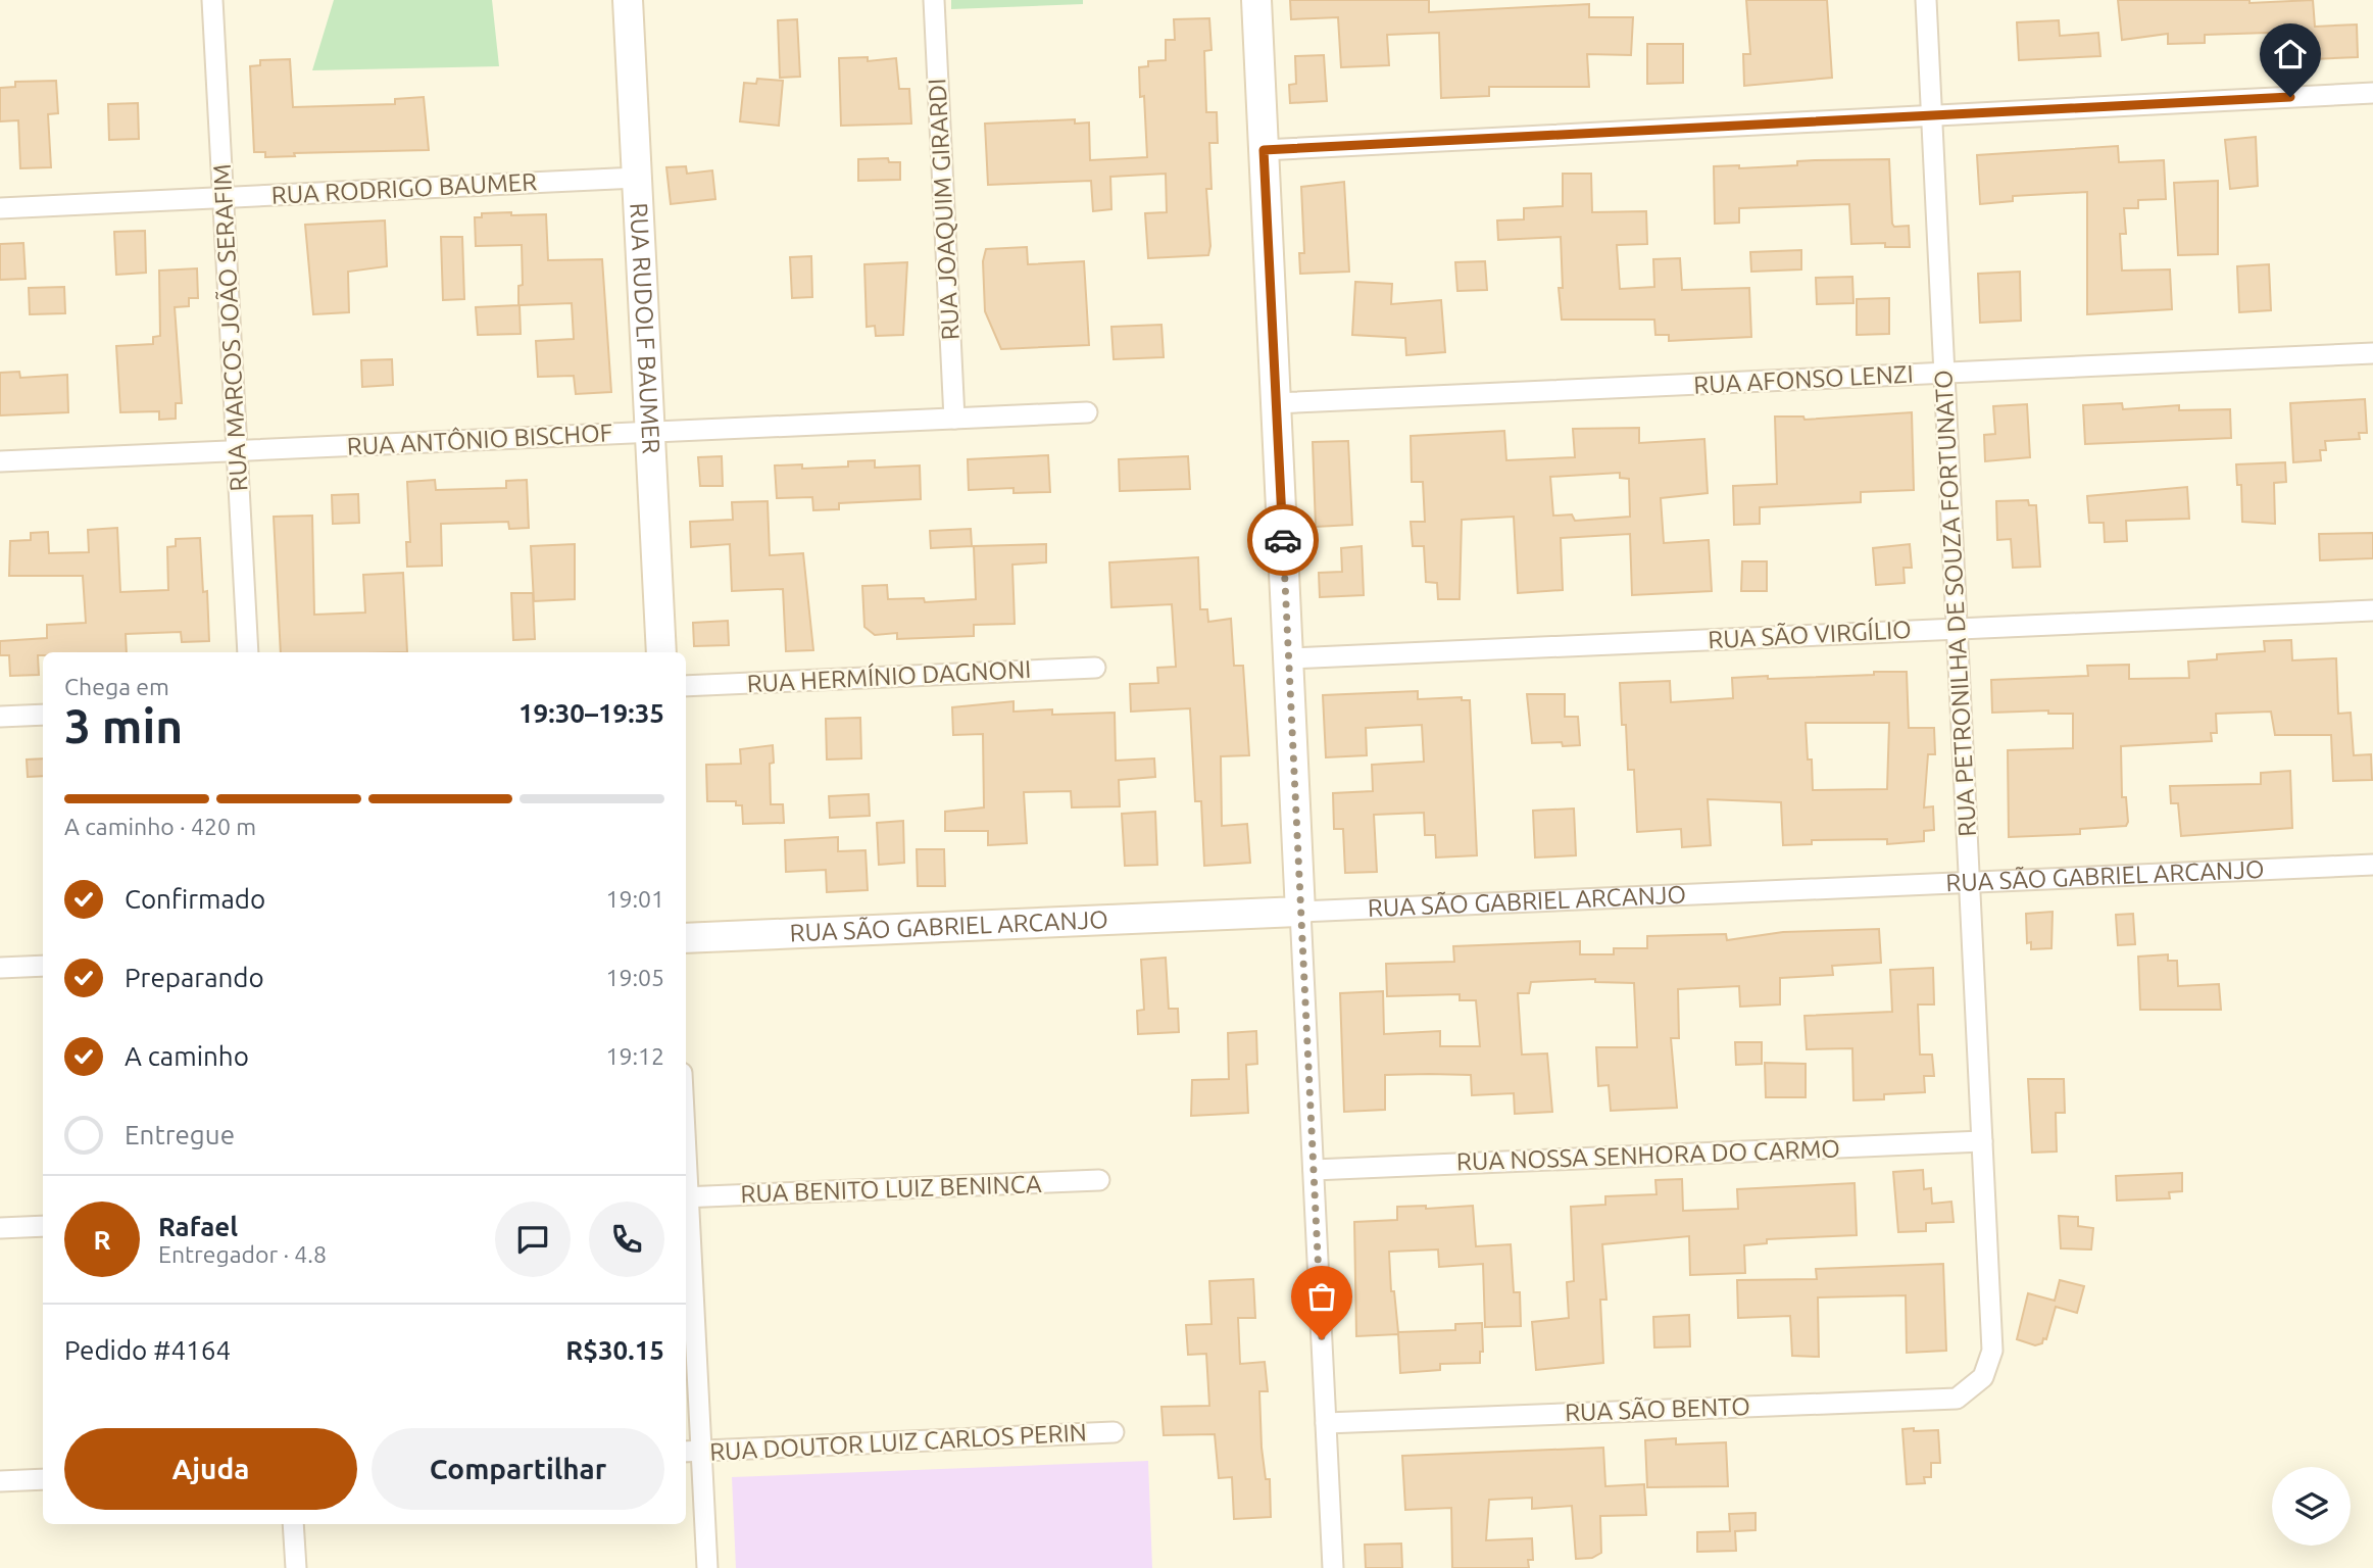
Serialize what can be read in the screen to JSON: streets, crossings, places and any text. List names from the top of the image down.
{
  "streets": {
    "street": [
      "RUA RODRIGO BAUMER",
      "RUA JOAQUIM GIRARDI",
      "RUA MARCOS JOÃO SERAFIM",
      "RUA RUDOLF BAUMER",
      "RUA AFONSO LENZI",
      "RUA ANTÔNIO BISCHOF",
      "RUA PETRONILHA DE SOUZA FORTUNATO",
      "RUA SÃO VIRGÍLIO",
      "RUA HERMÍNIO DAGNONI",
      "RUA SÃO GABRIEL ARCANJO",
      "RUA NOSSA SENHORA DO CARMO",
      "RUA BENITO LUIZ BENINCA",
      "RUA SÃO BENTO",
      "RUA DOUTOR LUIZ CARLOS PERIN"
    ]
  },
  "crossings": [
    ["RUA RODRIGO BAUMER", "RUA MARCOS JOÃO SERAFIM"],
    ["RUA RODRIGO BAUMER", "RUA RUDOLF BAUMER"],
    ["RUA JOAQUIM GIRARDI", "RUA ANTÔNIO BISCHOF"],
    ["RUA MARCOS JOÃO SERAFIM", "RUA ANTÔNIO BISCHOF"],
    ["RUA RUDOLF BAUMER", "RUA ANTÔNIO BISCHOF"],
    ["RUA AFONSO LENZI", "RUA PETRONILHA DE SOUZA FORTUNATO"],
    ["RUA PETRONILHA DE SOUZA FORTUNATO", "RUA SÃO VIRGÍLIO"],
    ["RUA PETRONILHA DE SOUZA FORTUNATO", "RUA SÃO GABRIEL ARCANJO"],
    ["RUA PETRONILHA DE SOUZA FORTUNATO", "RUA NOSSA SENHORA DO CARMO"],
    ["RUA PETRONILHA DE SOUZA FORTUNATO", "RUA SÃO BENTO"]
  ],
  "page": {
    "heading": ["3 min", "Chega em", "19:30–19:35"],
    "panel": [
      "Rafael",
      "Entregador · 4.8",
      "Pedido #4164",
      "R$30.15"
    ],
    "bar": "A caminho · 420 m",
    "list": [
      ["Confirmado", "19:01"],
      ["Preparando", "19:05"],
      ["A caminho", "19:12"],
      "Entregue"
    ],
    "round": "R",
    "buttons": ["Ajuda", "Compartilhar"]
  }
}
